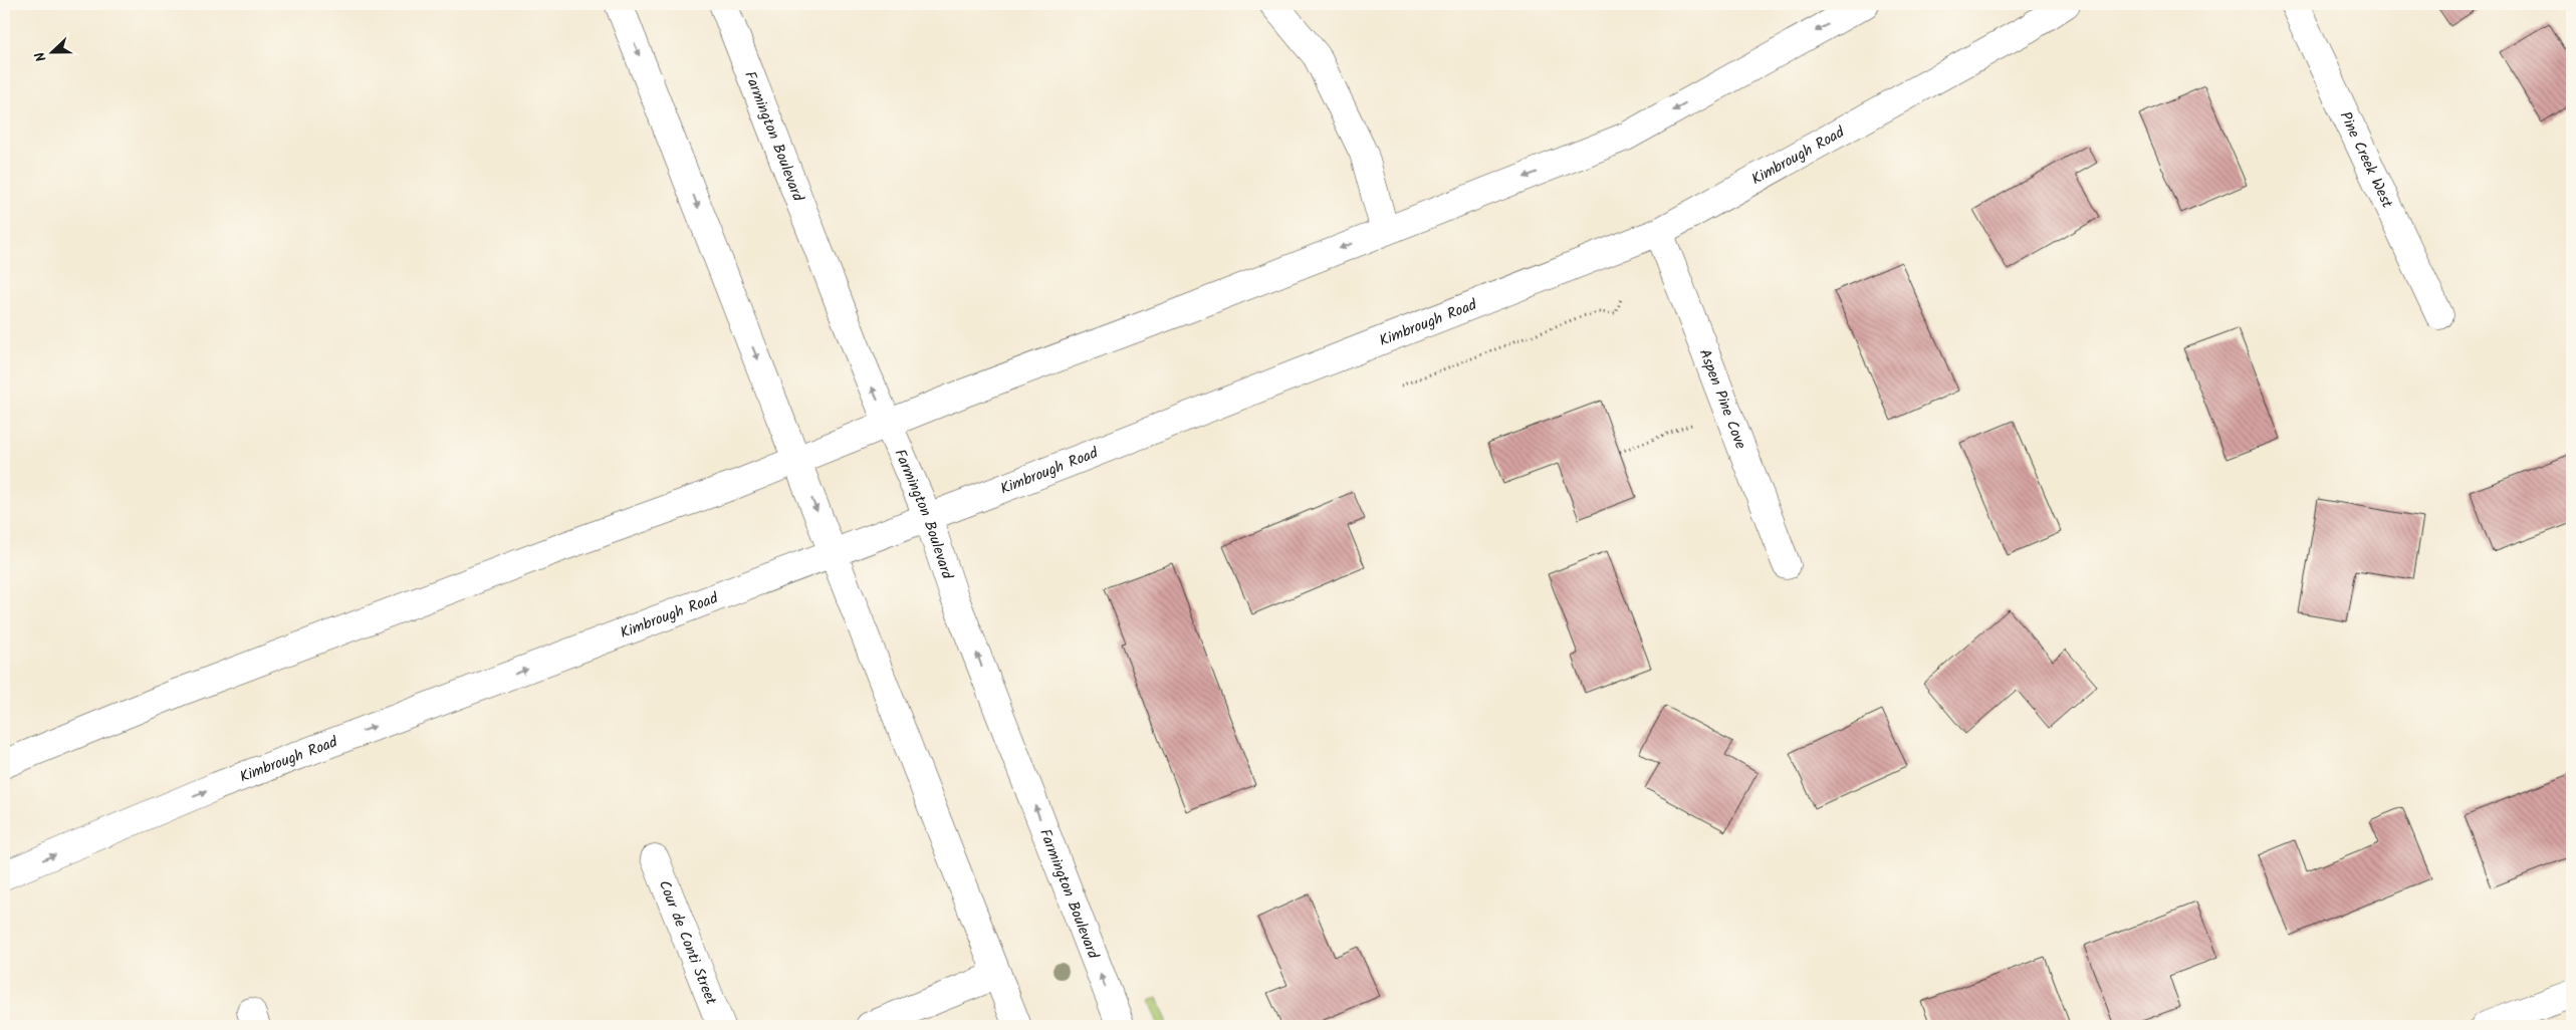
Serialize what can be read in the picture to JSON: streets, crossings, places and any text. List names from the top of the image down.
{
  "streets": {
    "street": [
      "Farmington Boulevard",
      "Kimbrough Road",
      "Pine Creek West",
      "Aspen Pine Cove",
      "Cour de Conti Street"
    ]
  },
  "crossings": [
    ["Farmington Boulevard", "Kimbrough Road"],
    ["Kimbrough Road", "Aspen Pine Cove"]
  ],
  "north": "left"
}
